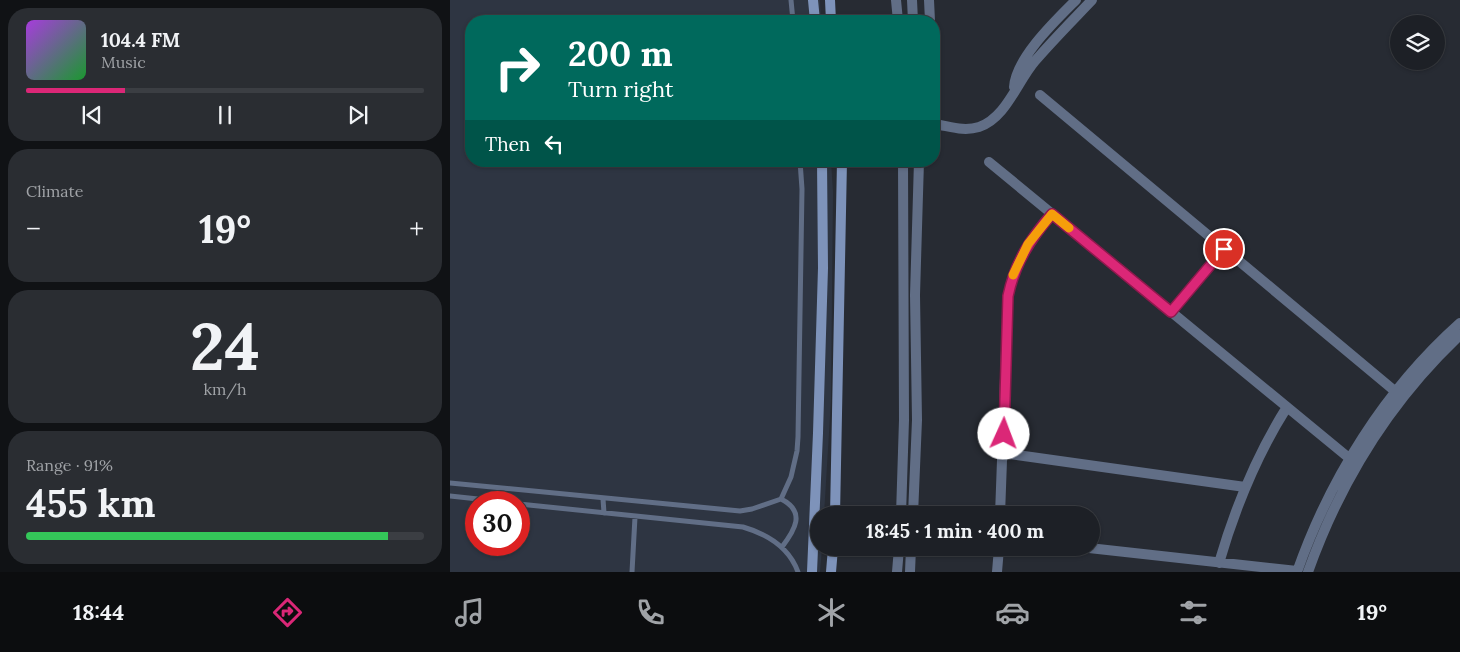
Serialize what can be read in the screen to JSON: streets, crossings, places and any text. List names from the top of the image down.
{
  "page": {
    "turn": ["200 m", "Turn right"],
    "song": ["104.4 FM", "Music"],
    "then": "Then",
    "tile": [
      "Climate",
      ["24", "km/h"],
      ["Range · 91%", "455 km"]
    ],
    "heat": ["−", "19°", "+"],
    "limit": "30",
    "trip": "18:45 · 1 min · 400 m",
    "tabs": ["18:44", "19°"]
  }
}
